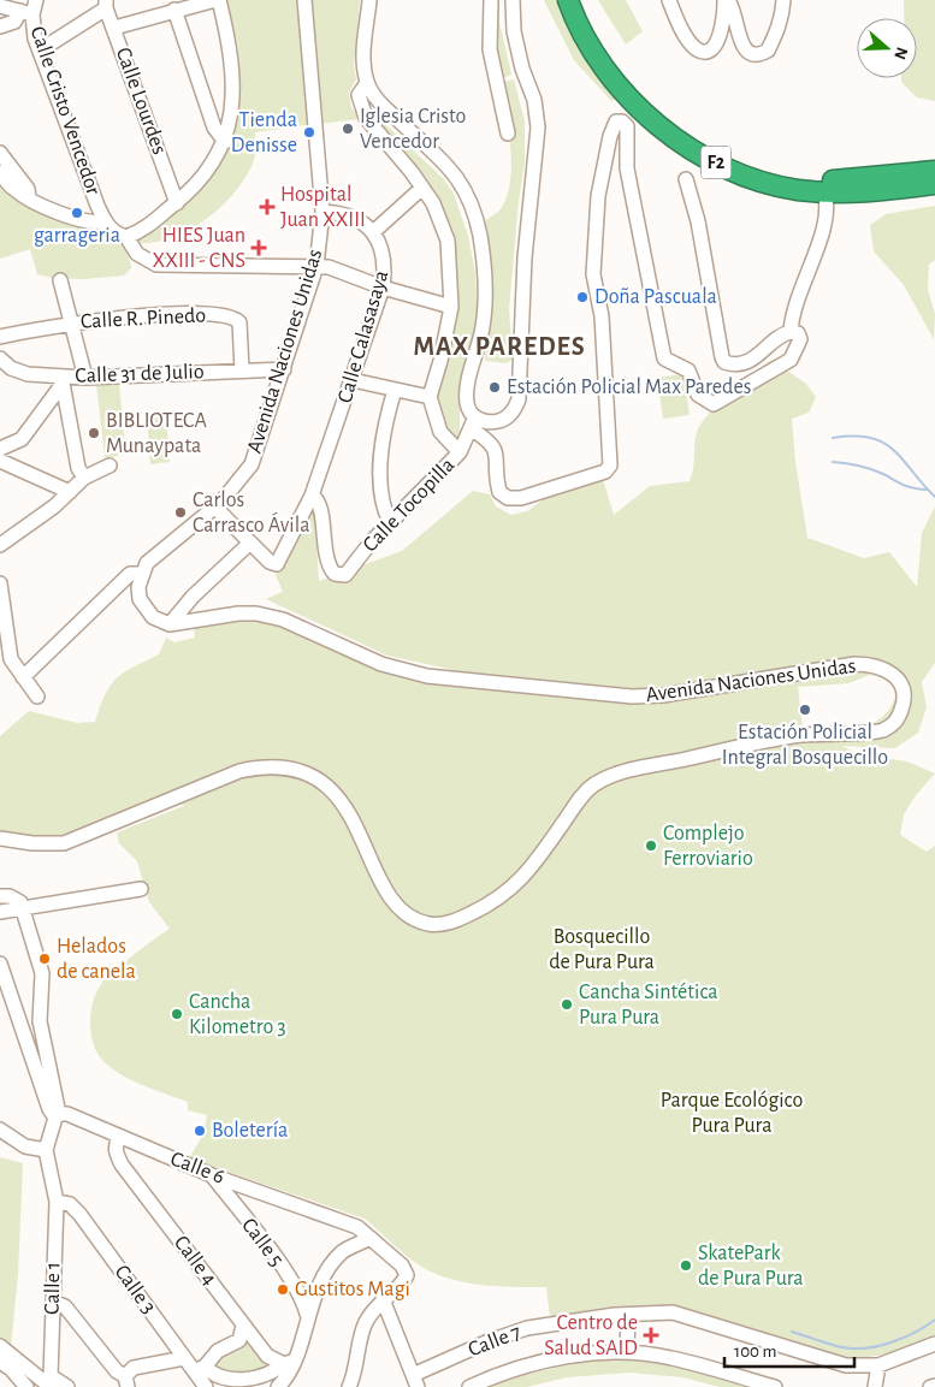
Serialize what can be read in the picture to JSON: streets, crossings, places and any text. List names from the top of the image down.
{
  "streets": {
    "highway": ["F2"],
    "street": [
      "Calle Lourdes",
      "Calle Cristo Vencedor",
      "Calle R. Pinedo",
      "Calle Calasasaya",
      "Avenida Naciones Unidas",
      "Calle 31 de Julio",
      "Calle Tocopilla",
      "Calle 6",
      "Calle 5",
      "Calle 4",
      "Calle 1",
      "Calle 3",
      "Calle 7"
    ]
  },
  "crossings": [
    ["Calle R. Pinedo", "Calle 31 de Julio"],
    ["Calle Calasasaya", "Calle Tocopilla"],
    ["Avenida Naciones Unidas", "Calle 31 de Julio"],
    ["Calle 6", "Calle 5"],
    ["Calle 6", "Calle 4"],
    ["Calle 1", "Calle 3"]
  ],
  "districts": ["MAX PAREDES"],
  "parks": ["Bosquecillo de Pura Pura", "Parque Ecológico Pura Pura"],
  "places": {
    "other": [
      "Iglesia Cristo Vencedor",
      "Tienda Denisse",
      "garrageria",
      "Doña Pascuala",
      "Estación Policial Max Paredes",
      "BIBLIOTECA Munaypata",
      "Carlos Carrasco Ávila",
      "Estación Policial Integral Bosquecillo",
      "Complejo Ferroviario",
      "Helados de canela",
      "Cancha Sintética Pura Pura",
      "Cancha Kilometro 3",
      "Boletería",
      "SkatePark de Pura Pura",
      "Gustitos Magi"
    ],
    "health": ["Hospital Juan XXIII", "HIES Juan XXIII - CNS", "Centro de Salud SAID"]
  },
  "scale_bar": "100 m",
  "north": "right"
}
